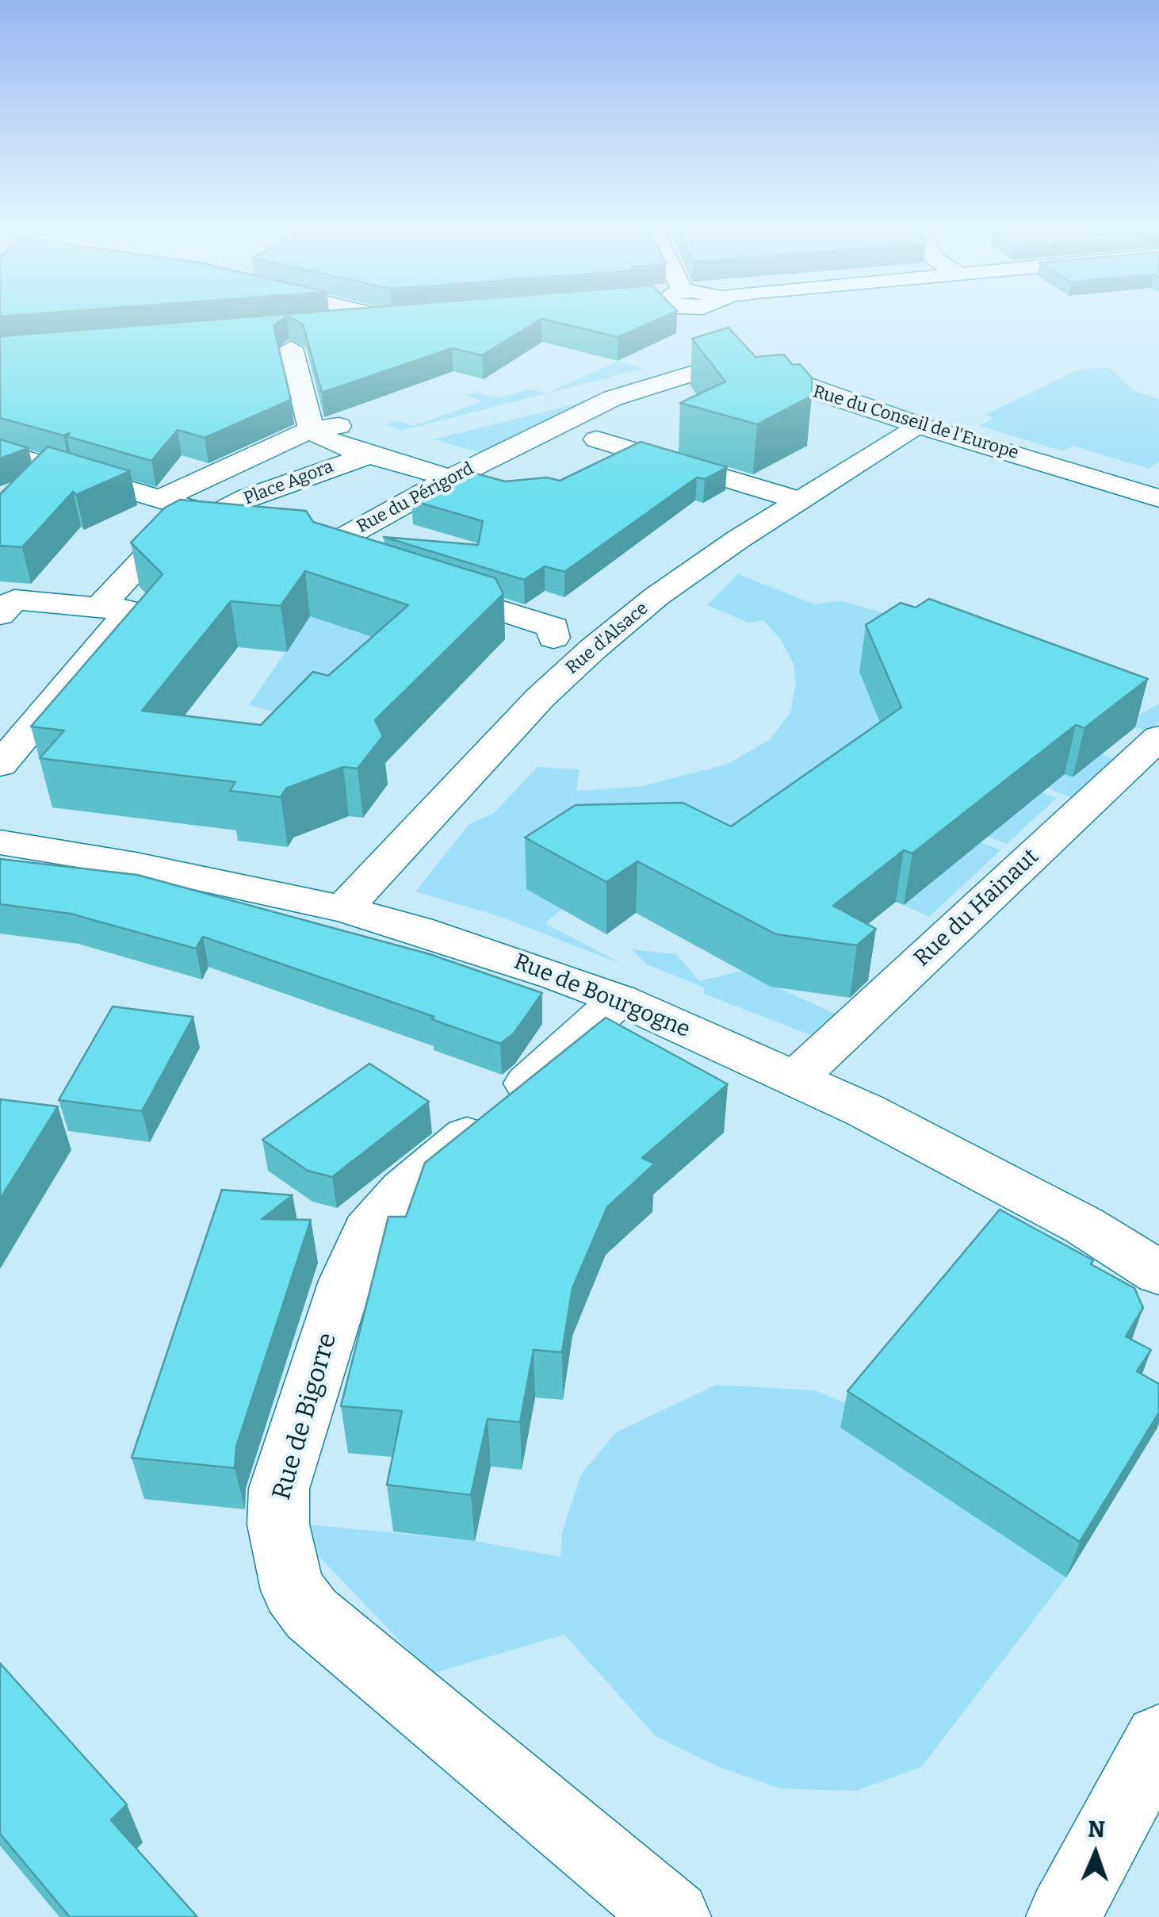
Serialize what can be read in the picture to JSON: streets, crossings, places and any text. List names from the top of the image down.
{
  "streets": {
    "street": [
      "Rue du Conseil de l'Europe",
      "Place Agora",
      "Rue du Périgord",
      "Rue d'Alsace",
      "Rue du Hainaut",
      "Rue de Bourgogne",
      "Rue de Bigorre"
    ]
  },
  "crossings": [
    ["Rue du Conseil de l'Europe", "Rue du Périgord"],
    ["Rue du Conseil de l'Europe", "Rue d'Alsace"],
    ["Place Agora", "Rue du Périgord"],
    ["Rue d'Alsace", "Rue de Bourgogne"],
    ["Rue du Hainaut", "Rue de Bourgogne"],
    ["Rue de Bourgogne", "Rue de Bigorre"]
  ],
  "north": "top"
}
